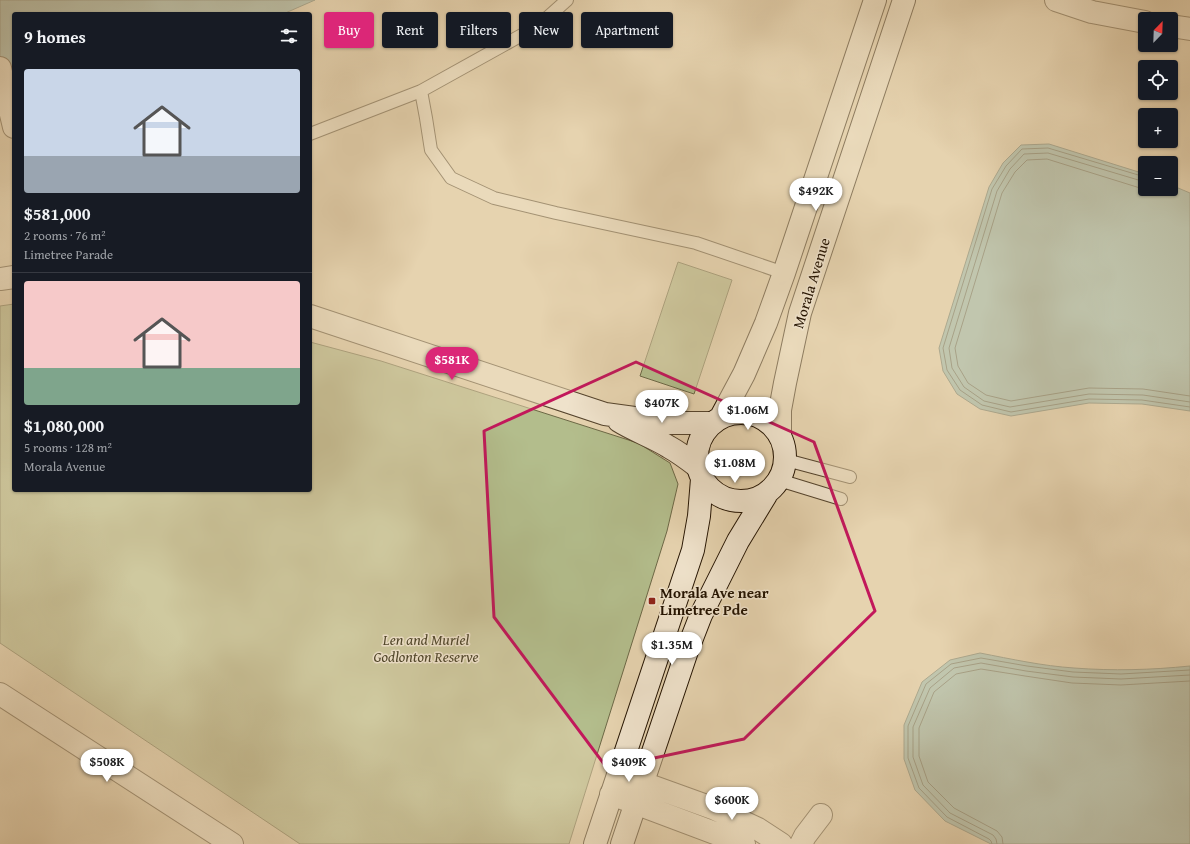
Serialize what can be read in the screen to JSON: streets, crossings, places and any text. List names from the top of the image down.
{
  "streets": {
    "main road": ["Morala Avenue"]
  },
  "parks": ["Len and Muriel Godlonton Reserve"],
  "places": {
    "transit": ["Morala Ave near Limetree Pde"]
  },
  "north": "top right",
  "page": {
    "map_buttons": ["+", "−"],
    "chip": [
      "Buy",
      "Rent",
      "Filters",
      "New",
      "Apartment"
    ],
    "heading": "9 homes",
    "list": [
      {
        "name": "$581,000",
        "note": "2 rooms · 76 m² · Limetree Parade"
      },
      {
        "name": "$1,080,000",
        "note": "5 rooms · 128 m² · Morala Avenue"
      }
    ],
    "price": [
      "$492K",
      "$581K",
      "$407K",
      "$1.06M",
      "$1.08M",
      "$1.35M",
      "$508K",
      "$409K",
      "$600K"
    ]
  }
}
